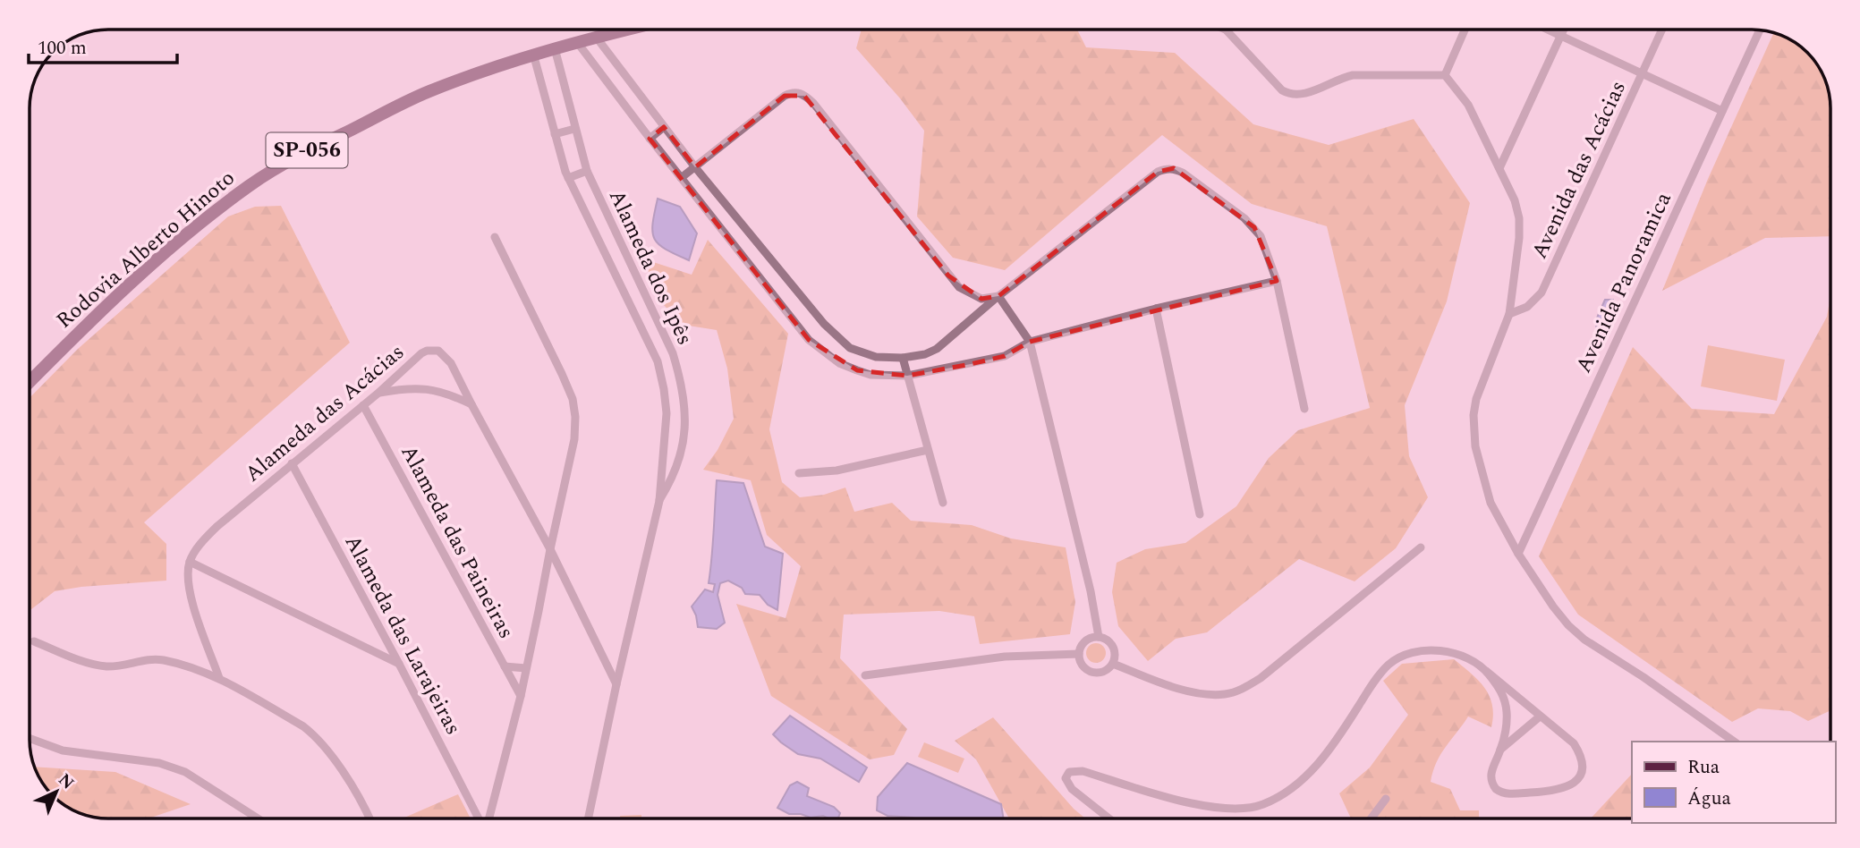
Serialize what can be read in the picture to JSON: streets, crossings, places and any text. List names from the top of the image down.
{
  "streets": {
    "main road": ["SP-056", "Rodovia Alberto Hinoto"],
    "street": [
      "Avenida das Acácias",
      "Alameda dos Ipês",
      "Avenida Panoramica",
      "Alameda das Acácias",
      "Alameda das Paineiras",
      "Alameda das Larajeiras"
    ]
  },
  "crossings": [
    ["Rodovia Alberto Hinoto", "Alameda dos Ipês"],
    ["Alameda dos Ipês", "Alameda das Acácias"],
    ["Alameda das Acácias", "Alameda das Paineiras"],
    ["Alameda das Acácias", "Alameda das Larajeiras"]
  ],
  "legend": ["Rua", "Água"],
  "scale_bar": "100 m",
  "north": "top right"
}
